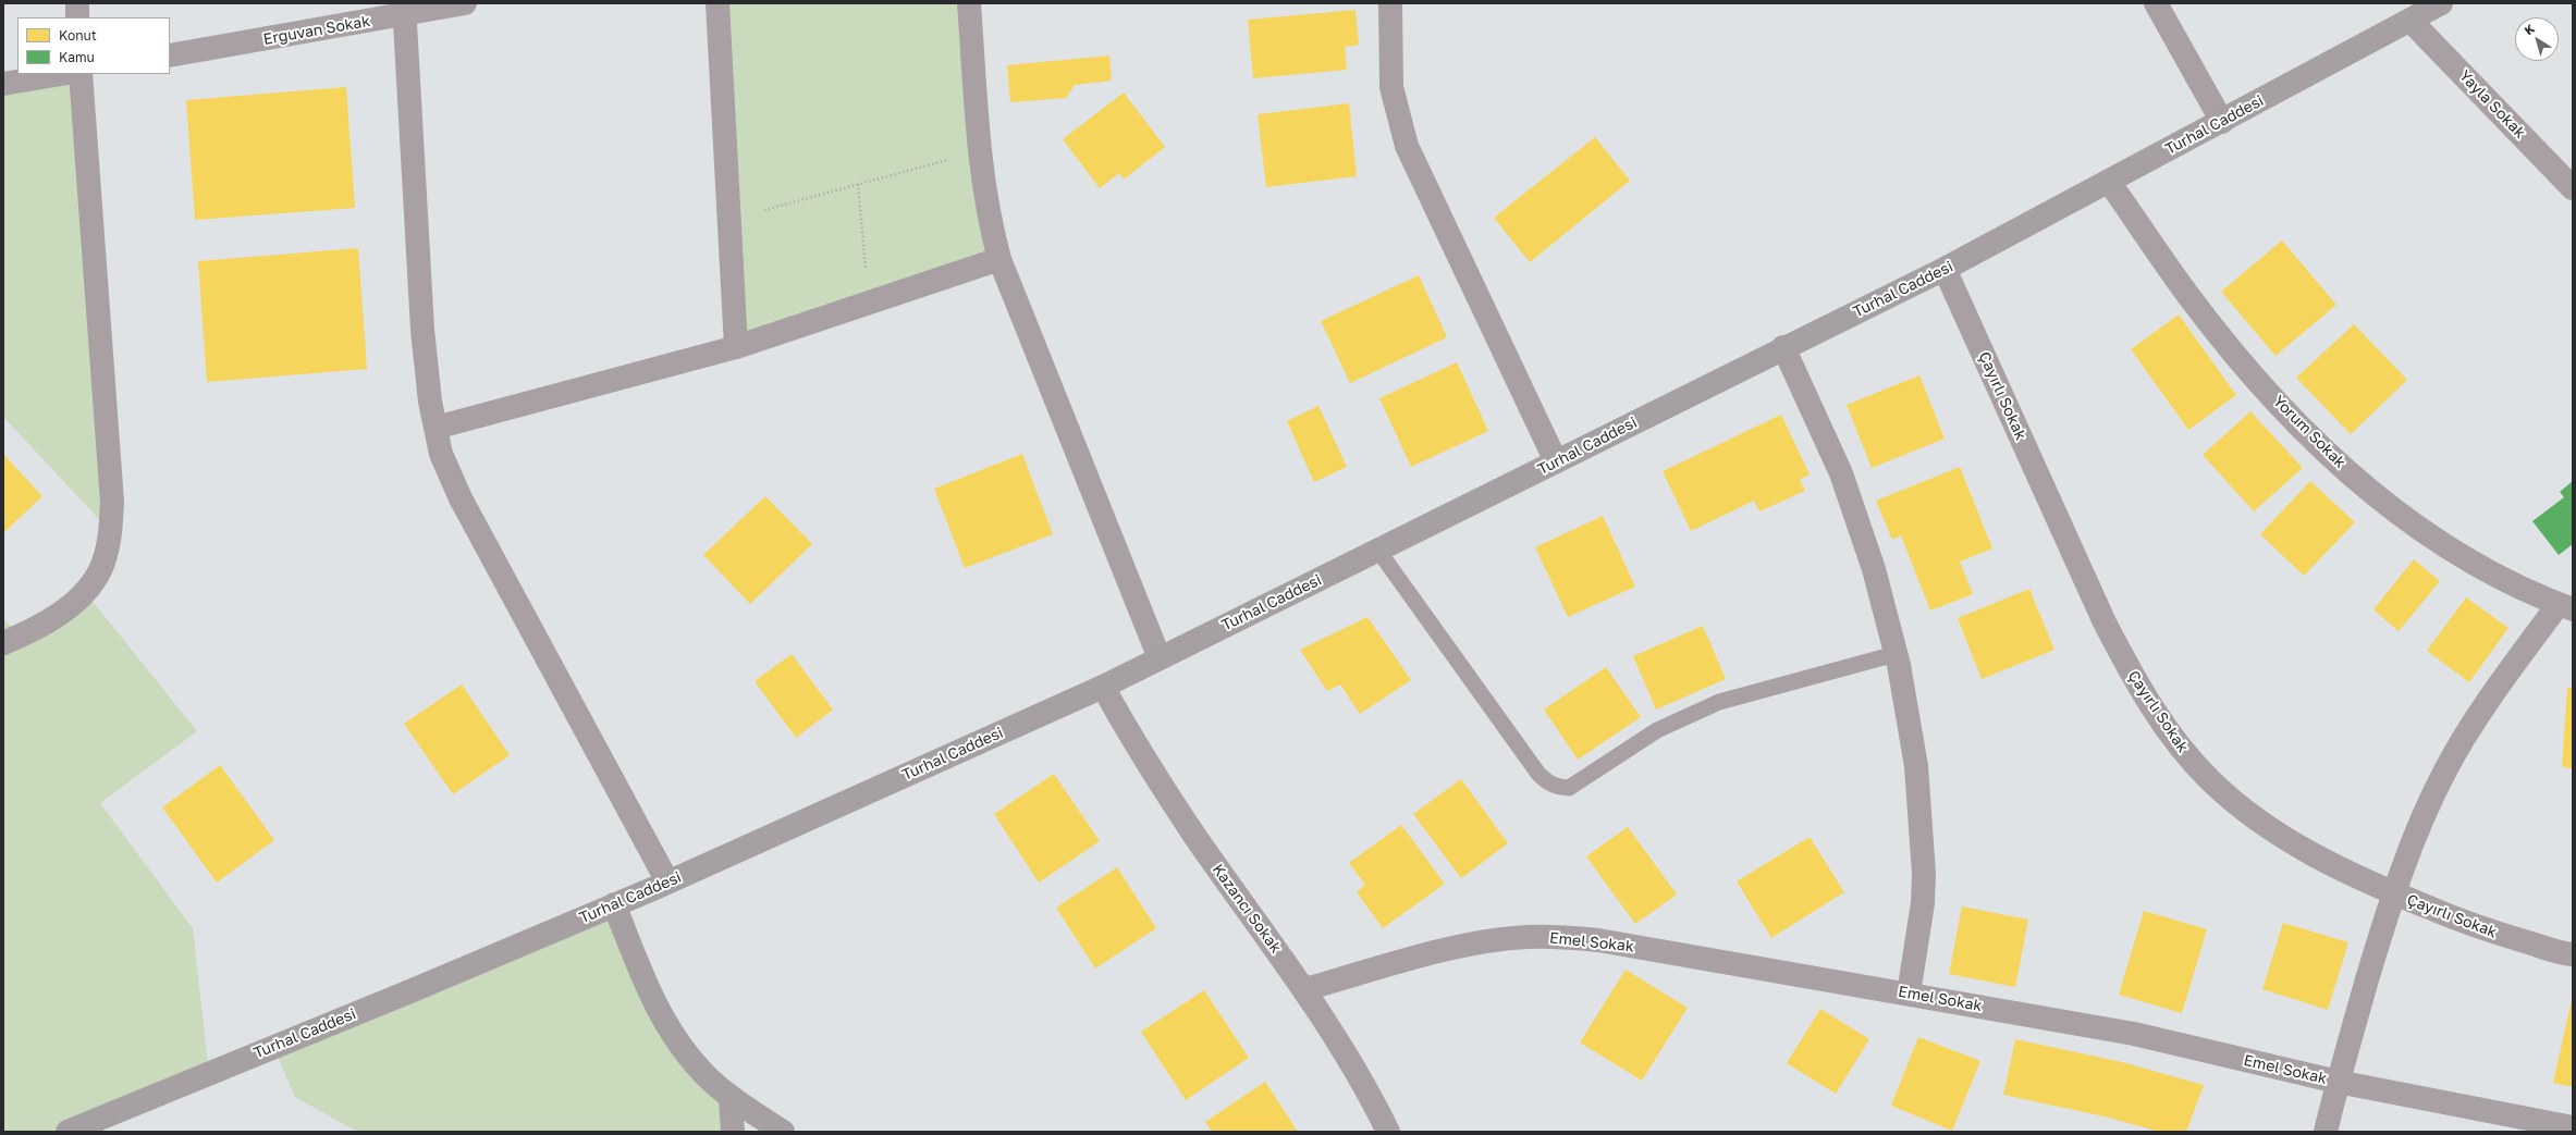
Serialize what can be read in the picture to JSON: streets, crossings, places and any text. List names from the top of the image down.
{
  "streets": {
    "street": [
      "Erguvan Sokak",
      "Yayla Sokak",
      "Turhal Caddesi",
      "Çayırlı Sokak",
      "Yorum Sokak",
      "Kazancı Sokak",
      "Emel Sokak"
    ]
  },
  "crossings": [
    ["Yayla Sokak", "Turhal Caddesi"],
    ["Turhal Caddesi", "Çayırlı Sokak"],
    ["Turhal Caddesi", "Yorum Sokak"],
    ["Turhal Caddesi", "Kazancı Sokak"],
    ["Kazancı Sokak", "Emel Sokak"]
  ],
  "legend": ["Konut", "Kamu"],
  "north": "top left"
}
